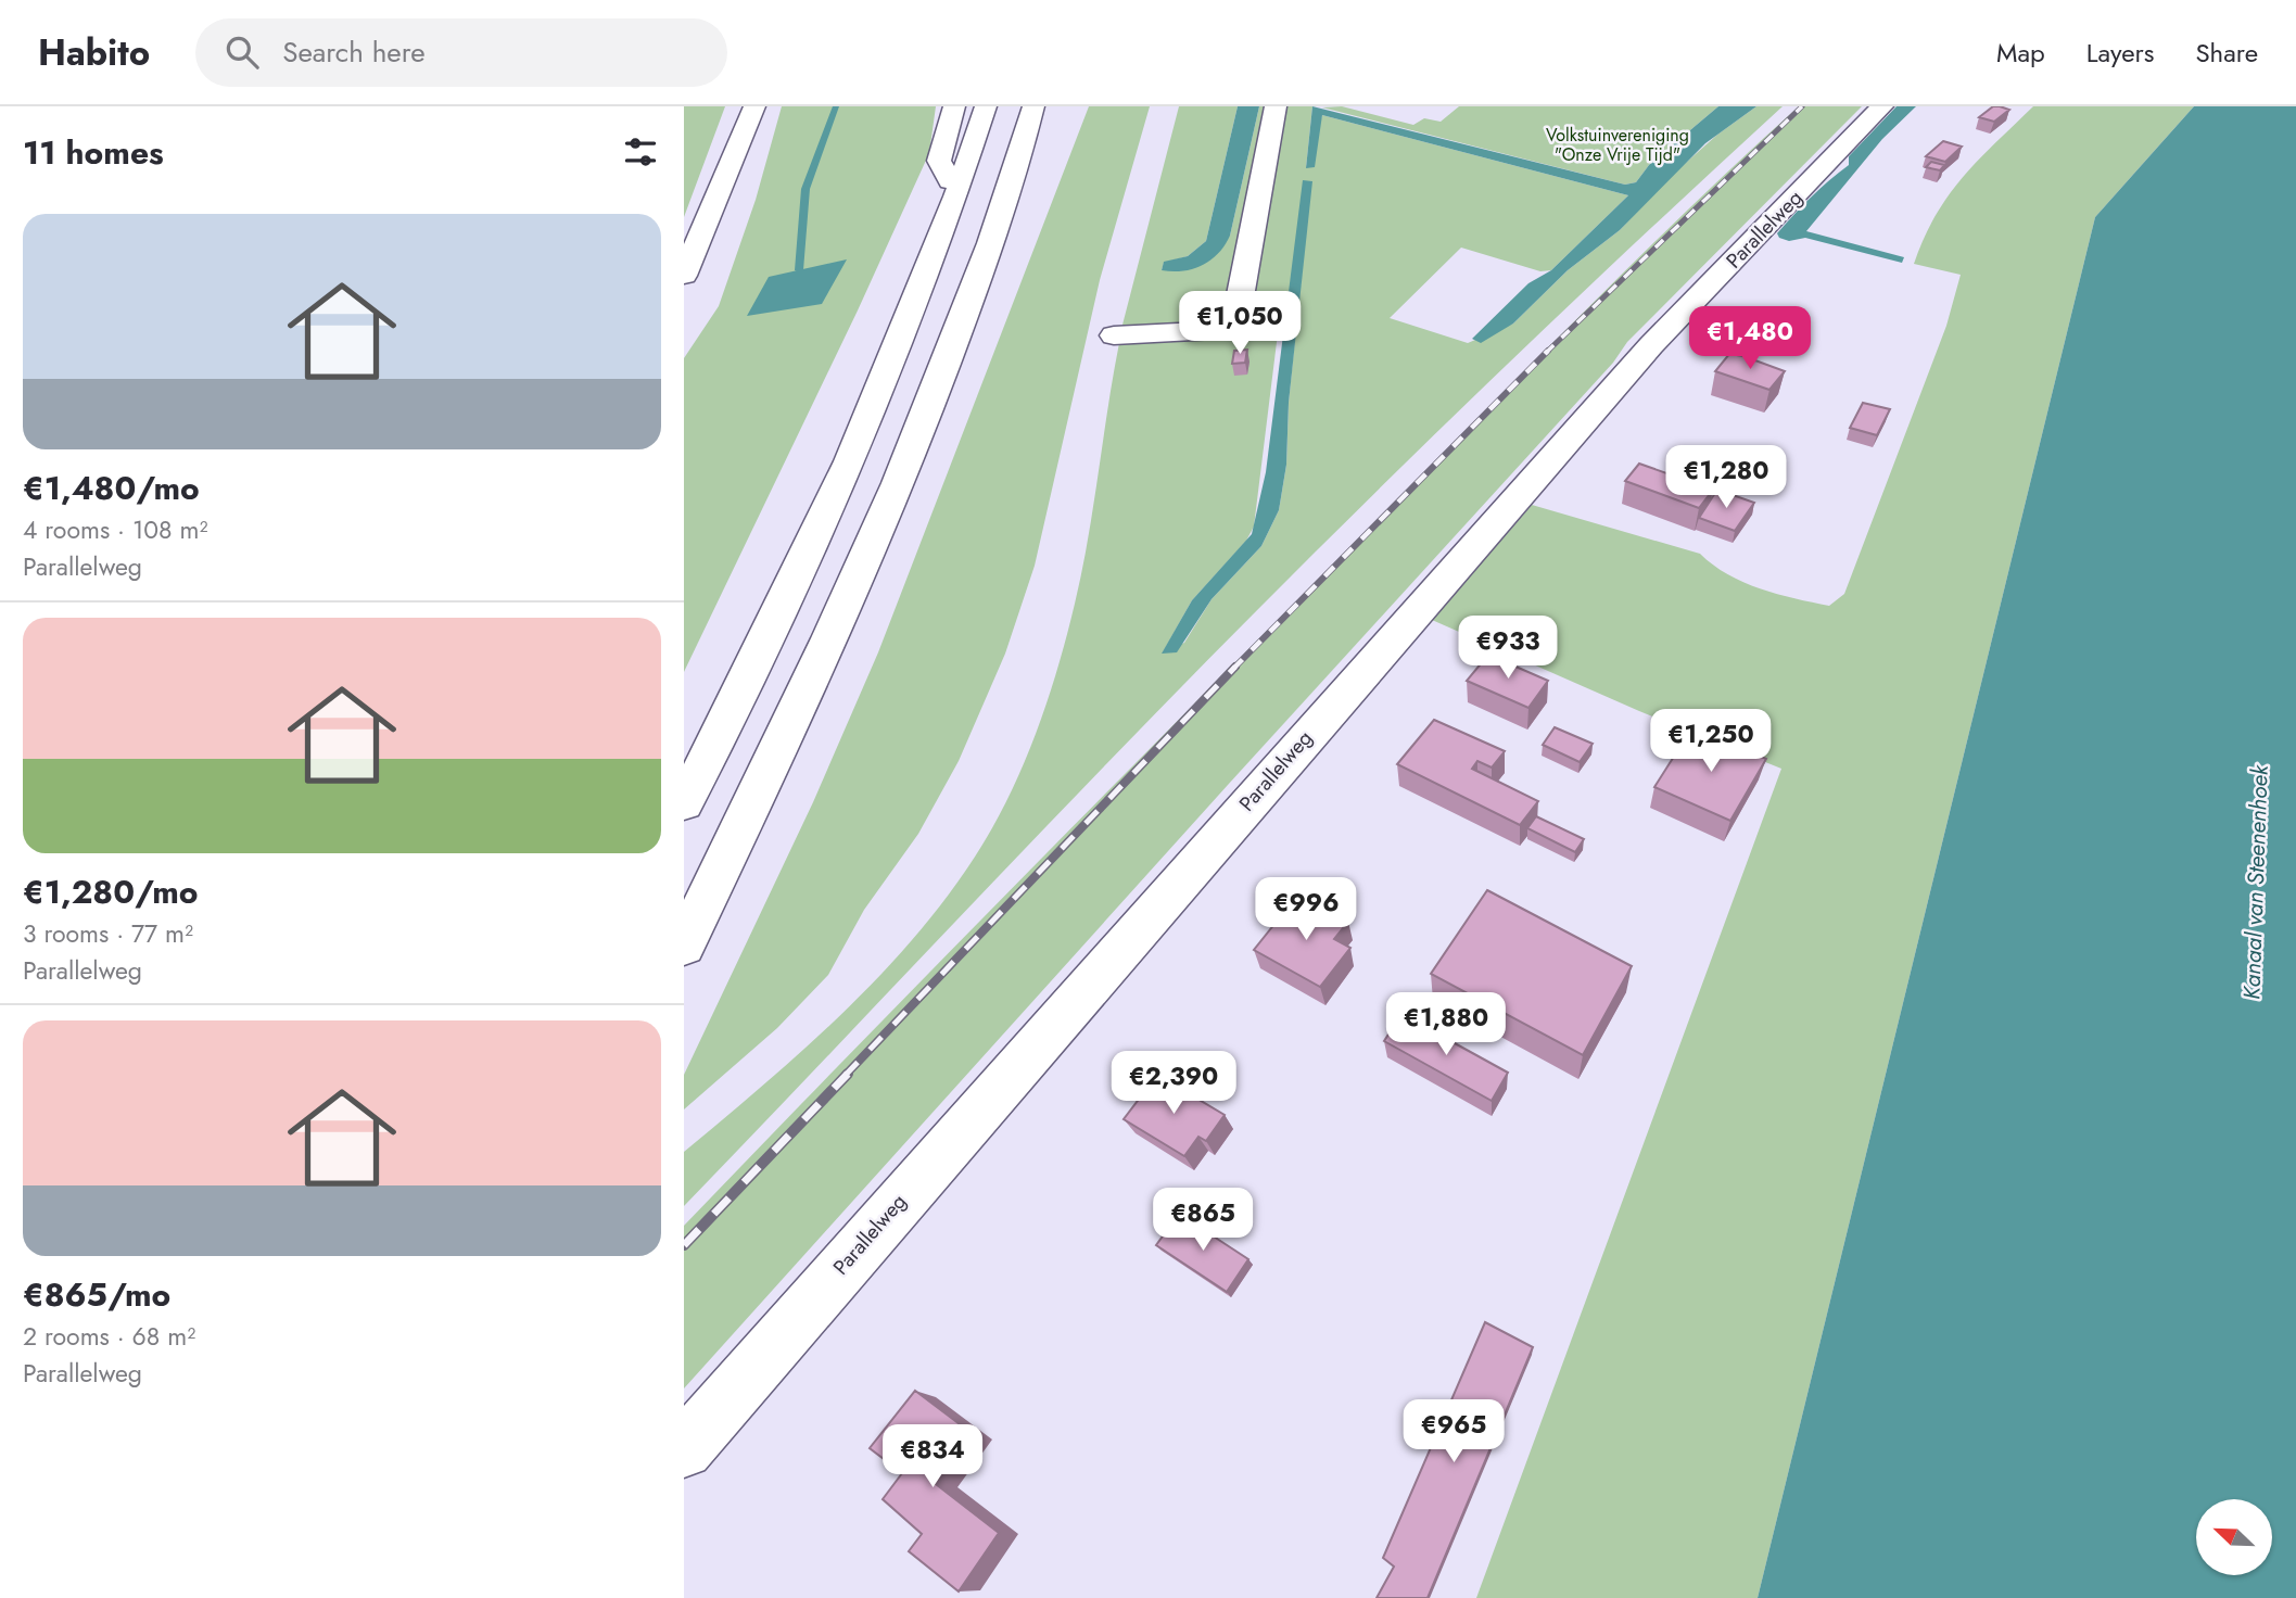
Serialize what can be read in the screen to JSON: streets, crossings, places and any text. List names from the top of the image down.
{
  "streets": {
    "main road": ["Parallelweg"]
  },
  "water": ["Kanaal van Steenenhoek"],
  "parks": ["Volkstuinvereniging \"Onze Vrije Tijd\""],
  "north": "top left",
  "page": {
    "header": "Habito",
    "search": "Search here",
    "nav": ["Map", "Layers", "Share"],
    "heading": "11 homes",
    "list": [
      {
        "name": "€1,480/mo",
        "note": "4 rooms · 108 m² · Parallelweg"
      },
      {
        "name": "€1,280/mo",
        "note": "3 rooms · 77 m² · Parallelweg"
      },
      {
        "name": "€865/mo",
        "note": "2 rooms · 68 m² · Parallelweg"
      }
    ],
    "price": [
      "€1,050",
      "€1,480",
      "€1,280",
      "€933",
      "€1,250",
      "€996",
      "€1,880",
      "€2,390",
      "€865",
      "€965",
      "€834"
    ]
  }
}
